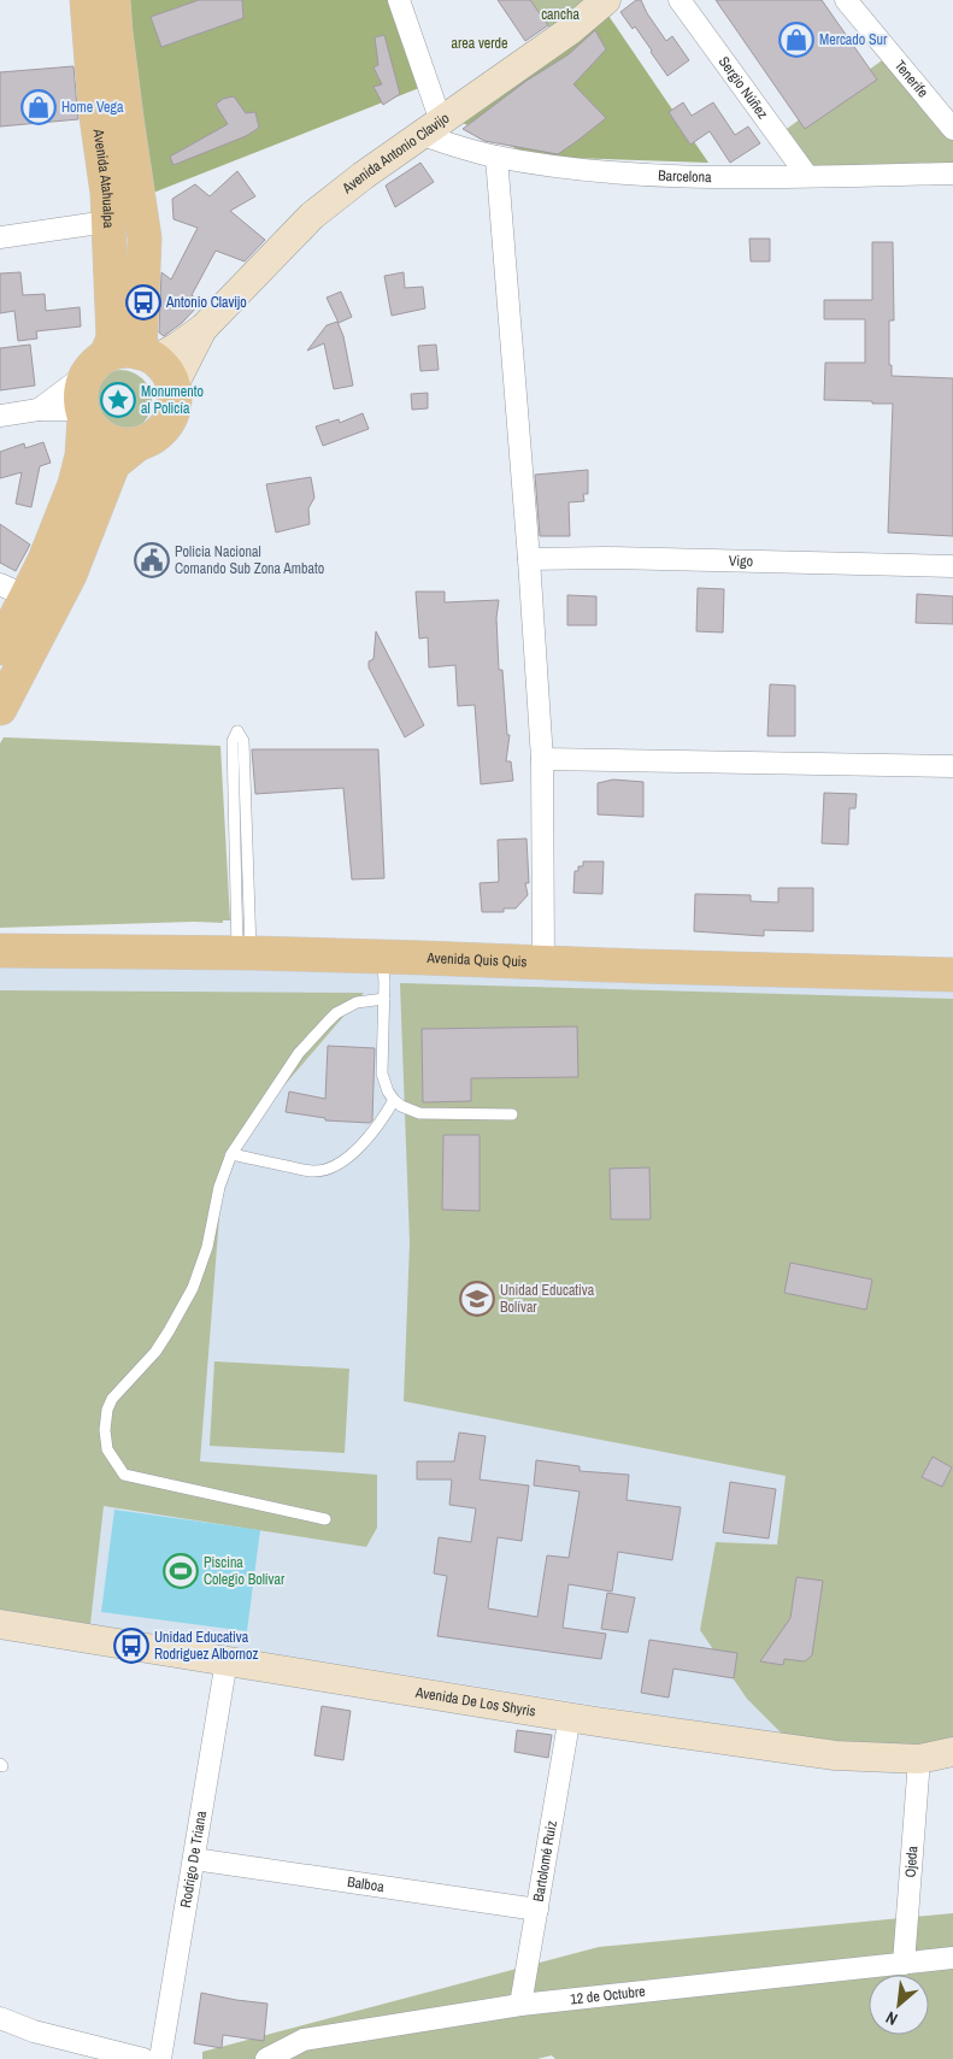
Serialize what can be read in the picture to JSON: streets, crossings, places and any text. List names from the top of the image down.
{
  "streets": {
    "main road": ["Avenida Atahualpa", "Avenida Quis Quis"],
    "street": [
      "Tenerife",
      "Sergio Núñez",
      "Avenida Antonio Clavijo",
      "Barcelona",
      "Vigo",
      "Avenida De Los Shyris",
      "Rodrigo De Triana",
      "Bartolomé Ruiz",
      "Ojeda",
      "Balboa",
      "12 de Octubre"
    ]
  },
  "crossings": [
    ["Sergio Núñez", "Barcelona"],
    ["Avenida Antonio Clavijo", "Barcelona"],
    ["Avenida Antonio Clavijo", "Avenida Atahualpa"],
    ["Avenida De Los Shyris", "Rodrigo De Triana"],
    ["Avenida De Los Shyris", "Bartolomé Ruiz"],
    ["Avenida De Los Shyris", "Ojeda"],
    ["Rodrigo De Triana", "Balboa"],
    ["Bartolomé Ruiz", "Balboa"],
    ["Bartolomé Ruiz", "12 de Octubre"],
    ["Ojeda", "12 de Octubre"]
  ],
  "parks": ["cancha", "area verde"],
  "places": {
    "shop": ["Mercado Sur", "Home Vega"],
    "bus stop": ["Antonio Clavijo", "Unidad Educativa Rodriguez Albornoz"],
    "place": ["Monumento al Policía"],
    "public building": ["Policia Nacional Comando Sub Zona Ambato"],
    "school or university": ["Unidad Educativa Bolívar"],
    "sports": ["Piscina Colegio Bolívar"]
  },
  "north": "bottom left"
}
